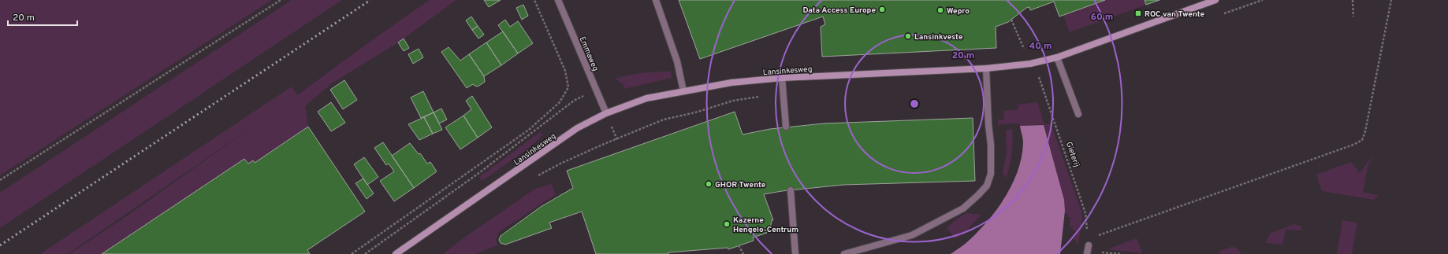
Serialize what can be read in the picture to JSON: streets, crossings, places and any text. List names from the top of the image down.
{
  "streets": {
    "main road": ["Lansinkesweg"],
    "street": ["Emmaweg"],
    "path": ["Gieterij"]
  },
  "crossings": [
    ["Emmaweg", "Lansinkesweg"],
    ["Lansinkesweg", "Gieterij"]
  ],
  "places": {
    "other": [
      "Data Access Europe",
      "Wepro",
      "Lansinkveste",
      "GHOR Twente",
      "Kazerne Hengelo-Centrum"
    ],
    "transit": ["ROC van Twente"]
  },
  "scale_bar": "20 m",
  "rings": ["60 m", "40 m", "20 m"]
}
